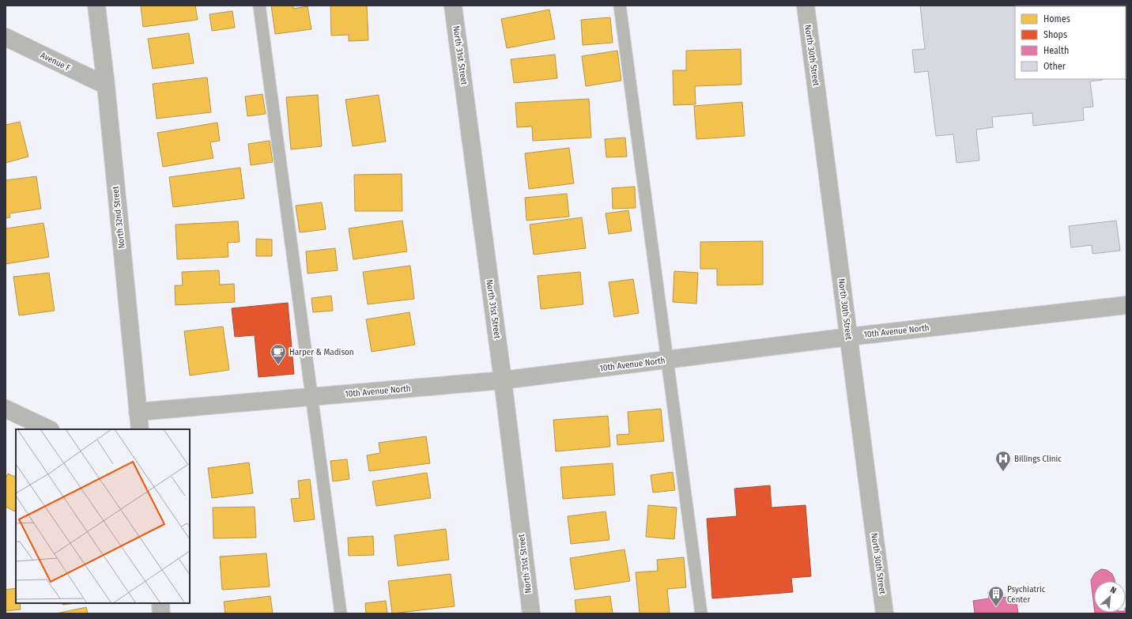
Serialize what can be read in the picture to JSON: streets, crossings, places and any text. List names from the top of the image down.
{
  "streets": {
    "street": [
      "North 31st Street",
      "North 30th Street",
      "Avenue F",
      "North 32nd Street",
      "10th Avenue North"
    ]
  },
  "crossings": [
    ["North 31st Street", "10th Avenue North"],
    ["North 30th Street", "10th Avenue North"],
    ["Avenue F", "North 32nd Street"],
    ["North 32nd Street", "10th Avenue North"]
  ],
  "places": {
    "cafe": ["Harper & Madison"],
    "hospital": ["Billings Clinic"],
    "building": ["Psychiatric Center"]
  },
  "legend": [
    "Homes",
    "Shops",
    "Health",
    "Other"
  ],
  "north": "top right"
}
